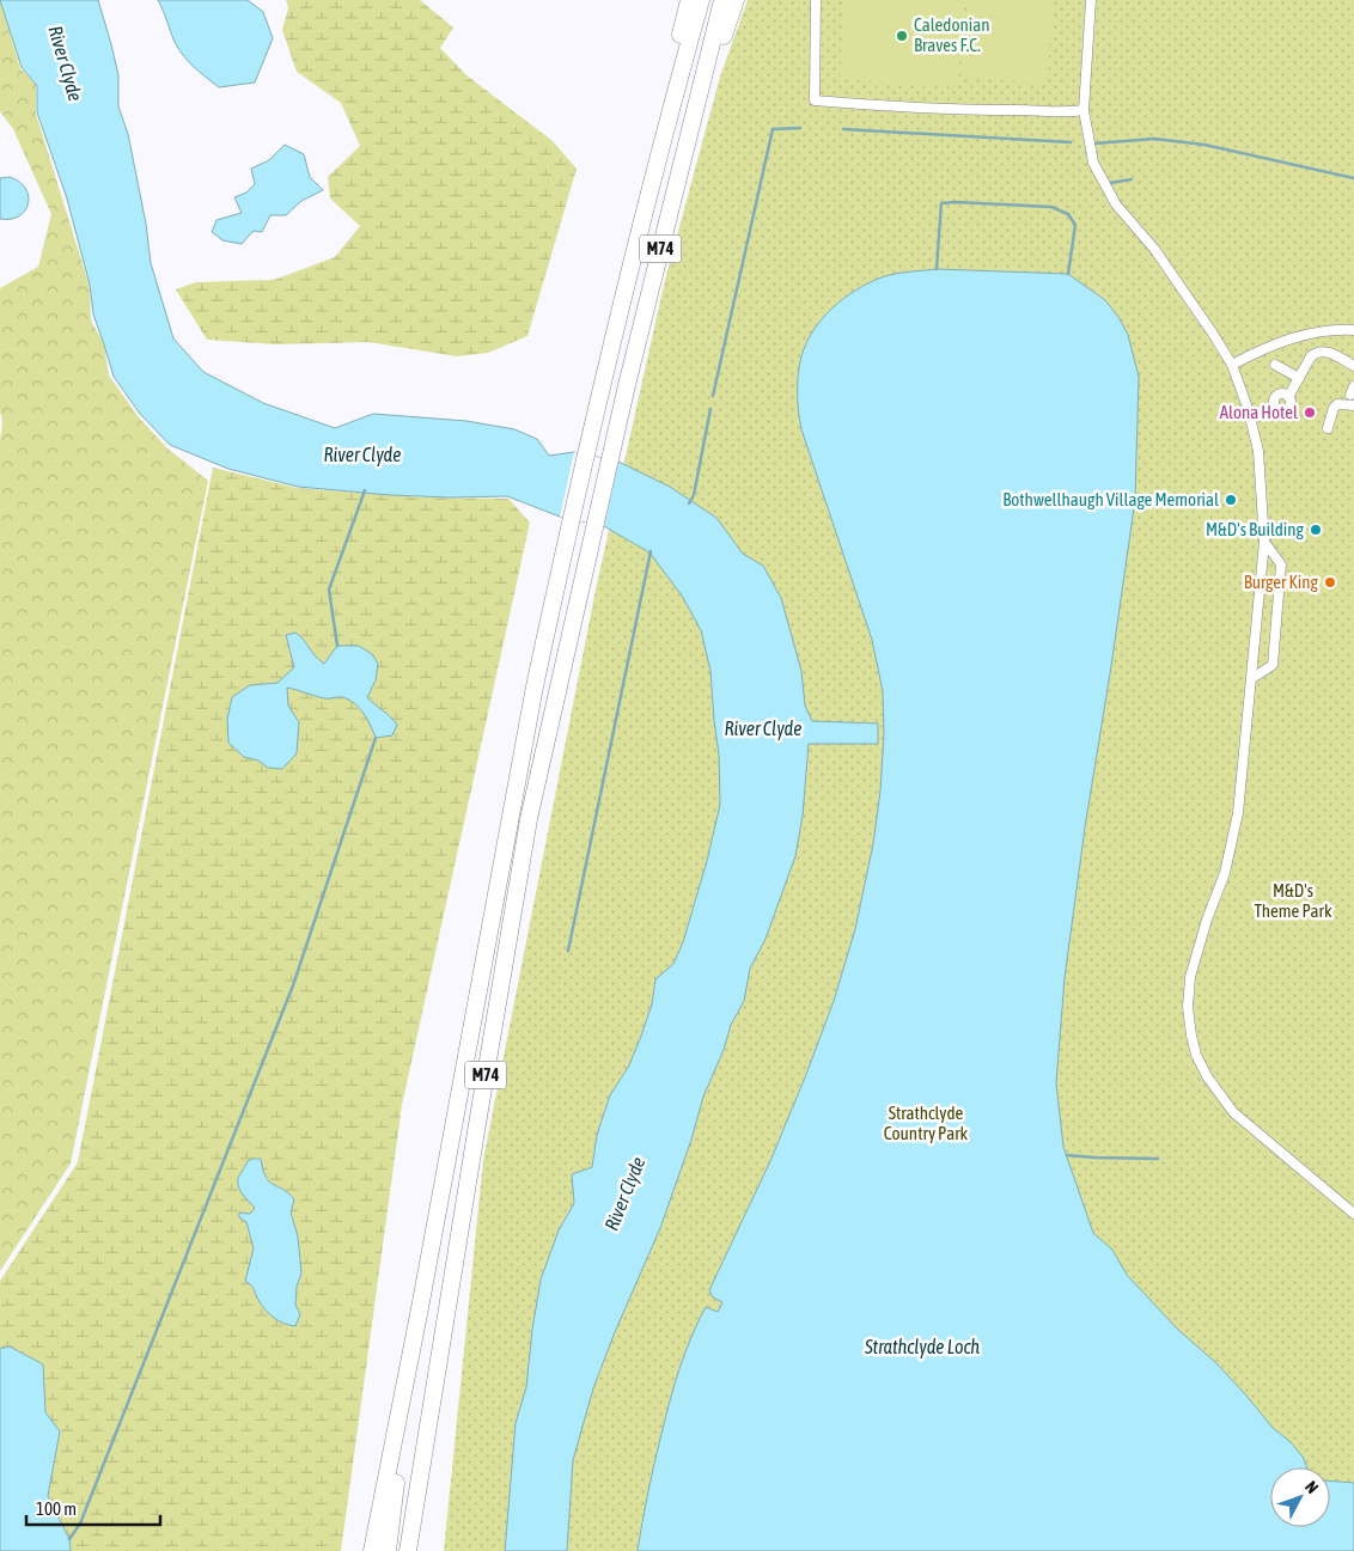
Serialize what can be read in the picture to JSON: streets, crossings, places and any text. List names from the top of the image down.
{
  "streets": {
    "highway": ["M74"]
  },
  "water": ["River Clyde", "Strathclyde Loch"],
  "parks": ["M&D's Theme Park", "Strathclyde Country Park"],
  "places": [
    "Caledonian Braves F.C.",
    "Alona Hotel",
    "Bothwellhaugh Village Memorial",
    "M&D's Building",
    "Burger King"
  ],
  "scale_bar": "100 m",
  "north": "top right"
}
